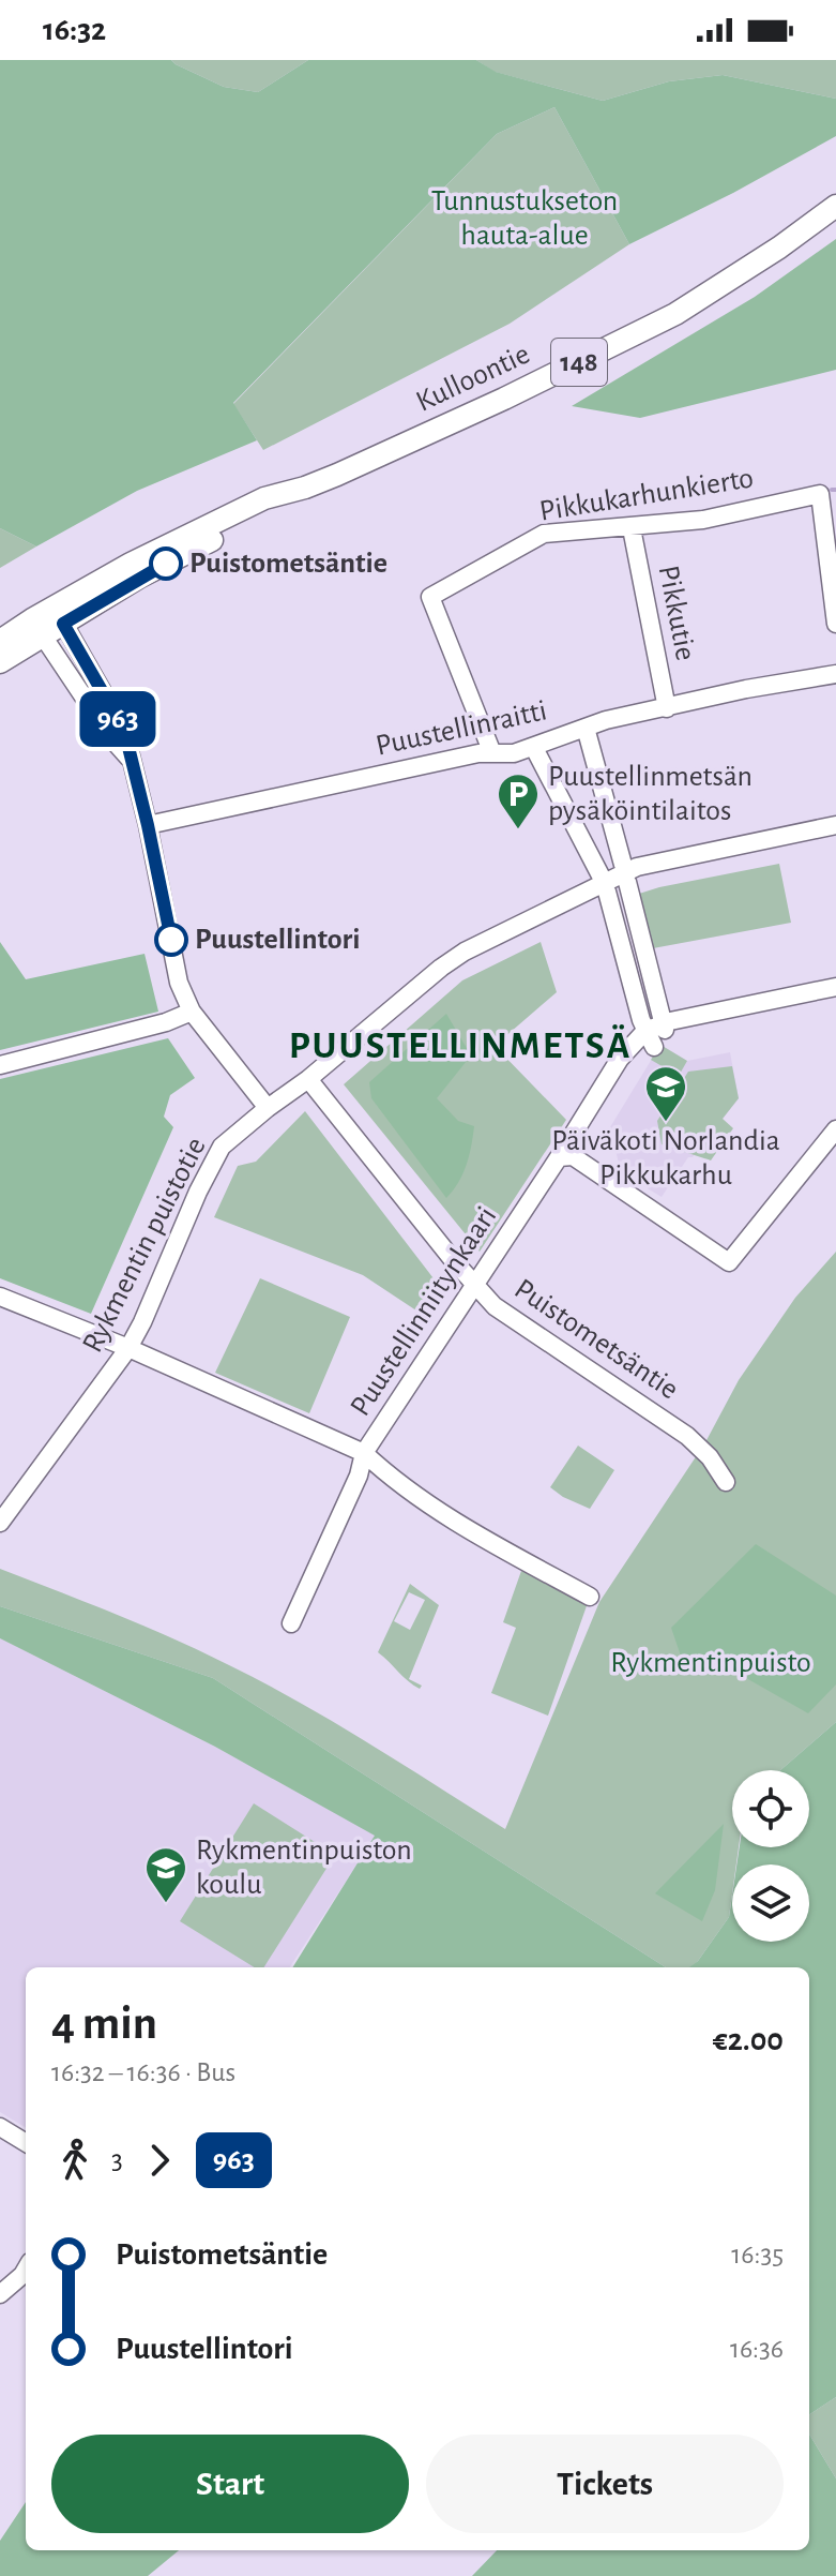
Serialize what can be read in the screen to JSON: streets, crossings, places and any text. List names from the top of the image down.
{
  "streets": {
    "main road": ["148", "Kulloontie"],
    "street": [
      "Pikkukarhunkierto",
      "Pikkutie",
      "Puustellinraitti",
      "Rykmentin puistotie",
      "Puustellinniitynkaari",
      "Puistometsäntie"
    ]
  },
  "crossings": [
    ["Pikkukarhunkierto", "Pikkutie"],
    ["Pikkukarhunkierto", "Puustellinraitti"],
    ["Pikkutie", "Puustellinraitti"],
    ["Rykmentin puistotie", "Puustellinniitynkaari"],
    ["Rykmentin puistotie", "Puistometsäntie"],
    ["Puustellinniitynkaari", "Puistometsäntie"]
  ],
  "districts": ["PUUSTELLINMETSÄ"],
  "parks": ["Tunnustukseton hauta-alue", "Rykmentinpuisto"],
  "places": {
    "other": ["Puistometsäntie", "Puustellintori"],
    "parking": ["Puustellinmetsän pysäköintilaitos"],
    "school or university": ["Päiväkoti Norlandia Pikkukarhu", "Rykmentinpuiston koulu"]
  },
  "lines": ["bus line 963"],
  "page": {
    "status": "16:32",
    "on_map": "963",
    "heading": ["4 min", "16:32 – 16:36 · Bus", "€2.00"],
    "legs": ["3", "963"],
    "list": [
      {
        "name": "Puistometsäntie",
        "value": "16:35"
      },
      {
        "name": "Puustellintori",
        "value": "16:36"
      }
    ],
    "buttons": ["Start", "Tickets"]
  }
}
